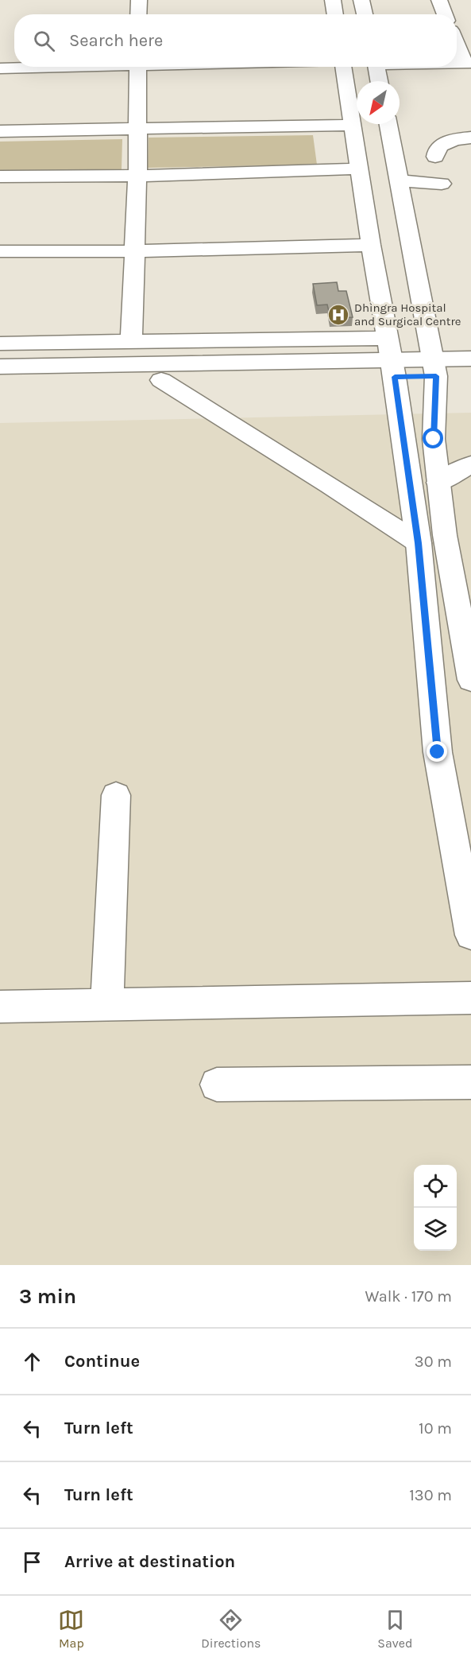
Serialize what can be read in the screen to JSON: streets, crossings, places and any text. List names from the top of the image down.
{
  "places": {
    "hospital": ["Dhingra Hospital and Surgical Centre"]
  },
  "north": "bottom left",
  "page": {
    "search": "Search here",
    "heading": ["3 min", "Walk · 170 m"],
    "list": [
      ["Continue", "30 m"],
      ["Turn left", "10 m"],
      ["Turn left", "130 m"],
      "Arrive at destination"
    ],
    "nav": ["Map", "Directions", "Saved"]
  }
}
